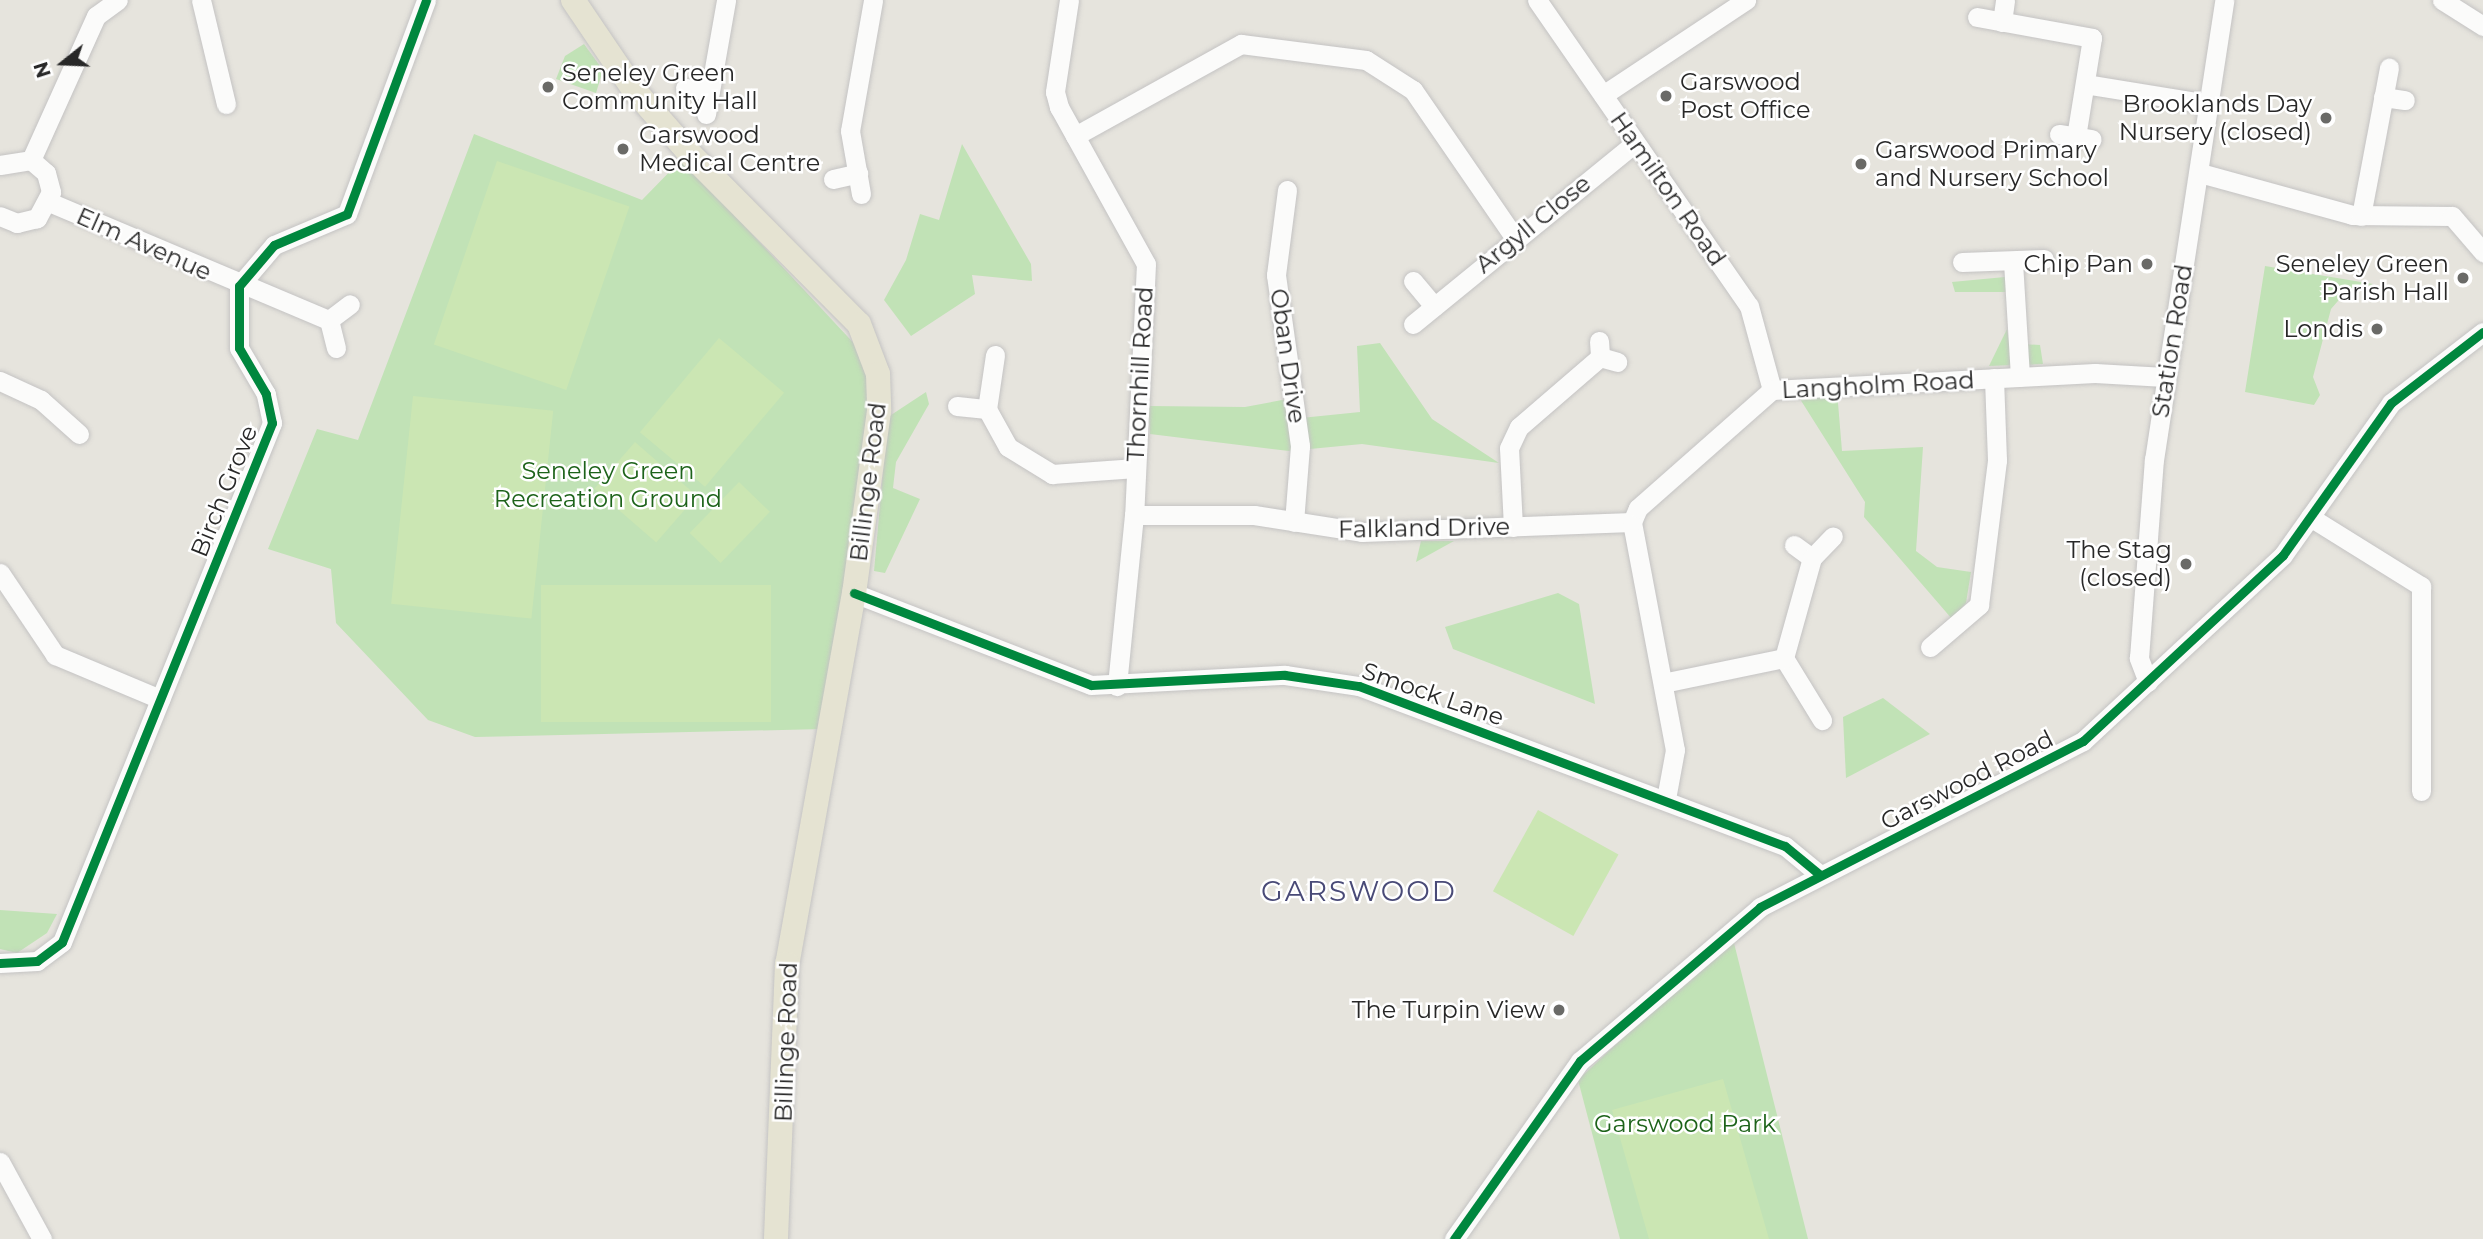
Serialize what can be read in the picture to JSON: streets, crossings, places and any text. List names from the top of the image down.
{
  "streets": {
    "main road": ["Billinge Road"],
    "street": [
      "Hamilton Road",
      "Argyll Close",
      "Elm Avenue",
      "Station Road",
      "Oban Drive",
      "Thornhill Road",
      "Langholm Road",
      "Birch Grove",
      "Falkland Drive",
      "Smock Lane",
      "Garswood Road"
    ]
  },
  "crossings": [
    ["Hamilton Road", "Argyll Close"],
    ["Hamilton Road", "Langholm Road"],
    ["Elm Avenue", "Birch Grove"],
    ["Station Road", "Langholm Road"],
    ["Station Road", "Garswood Road"],
    ["Oban Drive", "Falkland Drive"],
    ["Thornhill Road", "Falkland Drive"],
    ["Thornhill Road", "Smock Lane"],
    ["Langholm Road", "Falkland Drive"],
    ["Billinge Road", "Smock Lane"],
    ["Smock Lane", "Garswood Road"]
  ],
  "districts": ["GARSWOOD"],
  "parks": ["Seneley Green Recreation Ground", "Garswood Park"],
  "places": [
    "Seneley Green Community Hall",
    "Garswood Post Office",
    "Brooklands Day Nursery (closed)",
    "Garswood Medical Centre",
    "Garswood Primary and Nursery School",
    "Chip Pan",
    "Seneley Green Parish Hall",
    "Londis",
    "The Stag (closed)",
    "The Turpin View"
  ],
  "north": "left"
}
